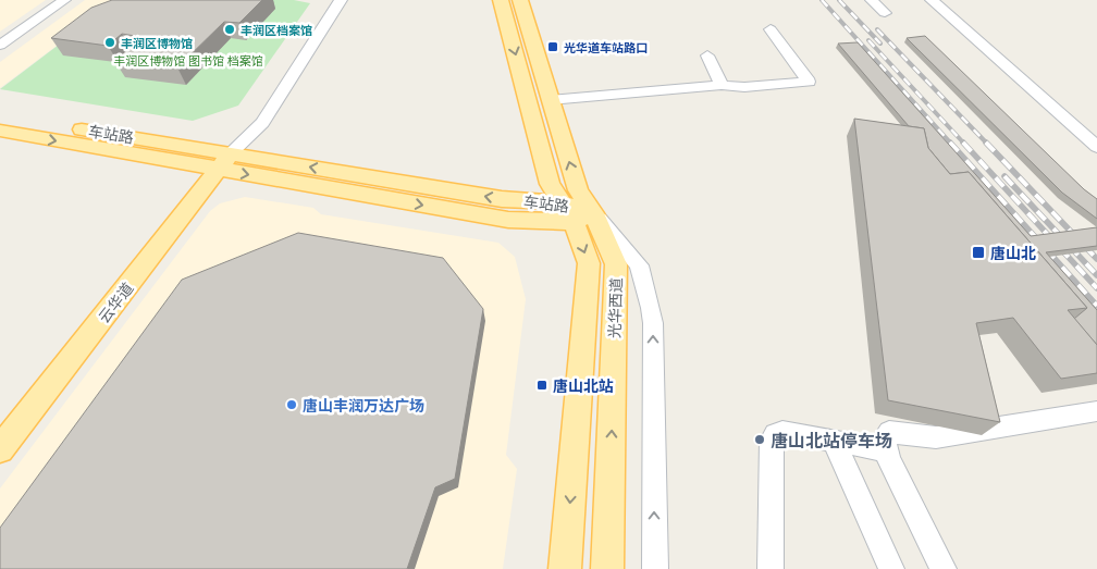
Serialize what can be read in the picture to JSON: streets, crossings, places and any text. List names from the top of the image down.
{
  "streets": {
    "main road": ["车站路", "云华道", "光华西道"]
  },
  "crossings": [
    ["车站路", "云华道"],
    ["车站路", "光华西道"]
  ],
  "parks": ["丰润区博物馆 图书馆 档案馆"],
  "places": {
    "other": [
      "丰润区档案馆",
      "丰润区博物馆",
      "唐山丰润万达广场",
      "唐山北站停车场"
    ],
    "transit": ["光华道车站路口", "唐山北", "唐山北站"]
  }
}
